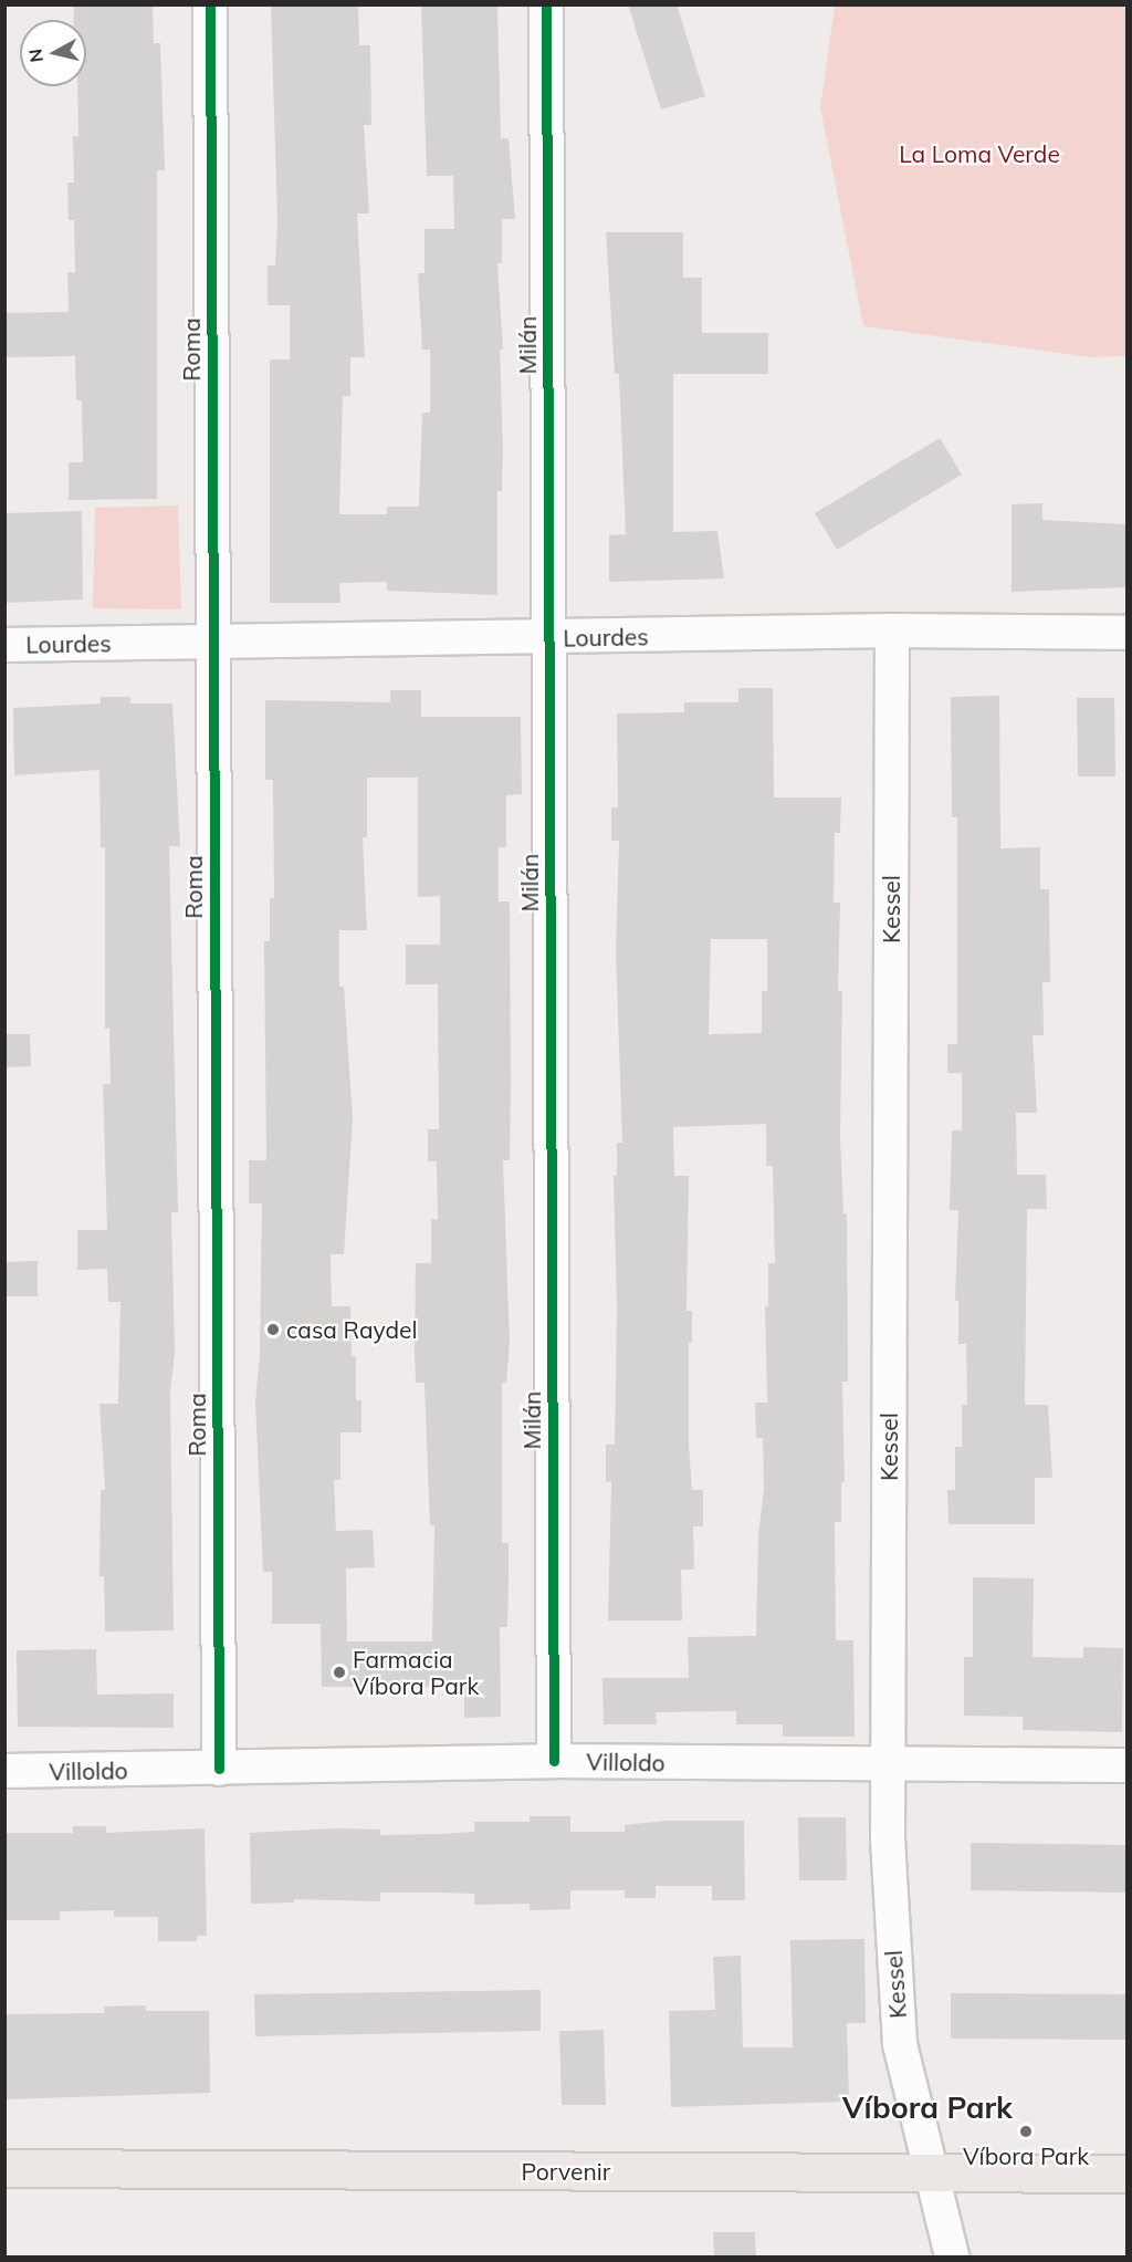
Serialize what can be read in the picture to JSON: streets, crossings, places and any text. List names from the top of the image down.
{
  "streets": {
    "main road": ["Porvenir"],
    "street": [
      "Milán",
      "Roma",
      "Lourdes",
      "Kessel",
      "Villoldo"
    ]
  },
  "crossings": [
    ["Milán", "Lourdes"],
    ["Milán", "Villoldo"],
    ["Roma", "Lourdes"],
    ["Roma", "Villoldo"],
    ["Lourdes", "Kessel"],
    ["Kessel", "Villoldo"],
    ["Kessel", "Porvenir"]
  ],
  "districts": ["Víbora Park"],
  "parks": ["La Loma Verde"],
  "places": ["casa Raydel", "Farmacia Víbora Park", "Víbora Park"],
  "north": "left"
}
